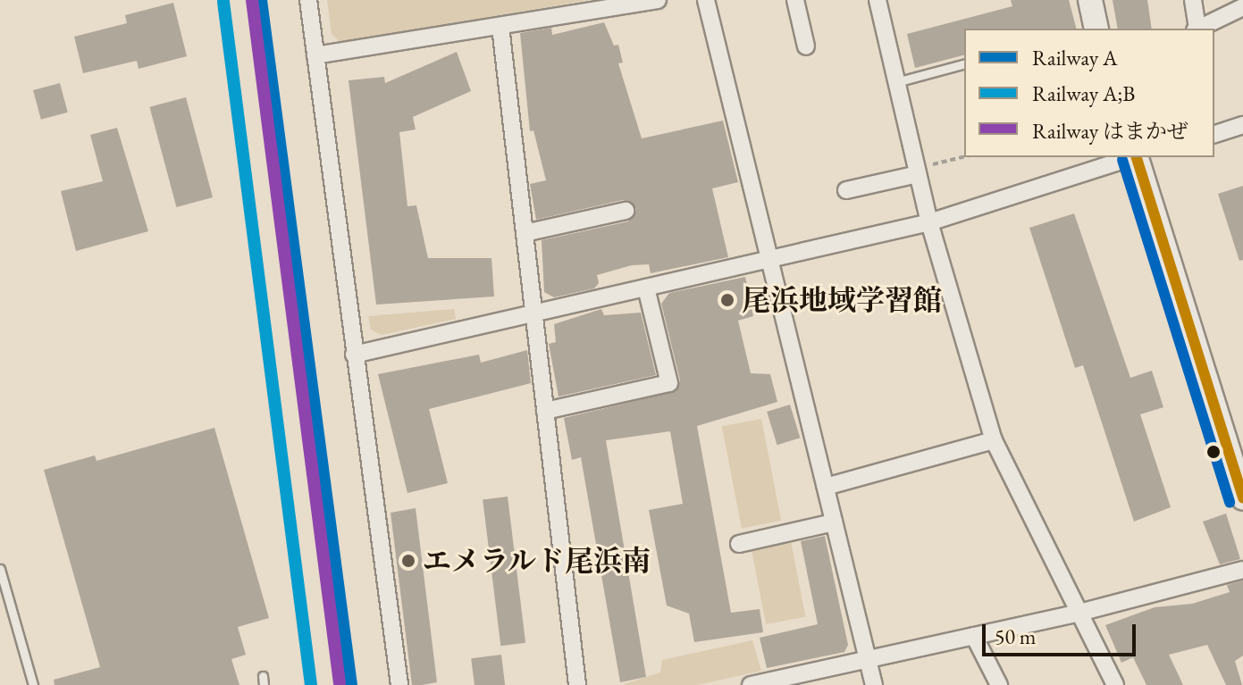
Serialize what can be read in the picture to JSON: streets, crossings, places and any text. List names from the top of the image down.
{
  "places": ["尾浜地域学習館", "エメラルド尾浜南"],
  "lines": ["rail line A", "rail line はまかぜ", "rail line A;B"],
  "legend": ["Railway A", "Railway A;B", "Railway はまかぜ"],
  "scale_bar": "50 m"
}
